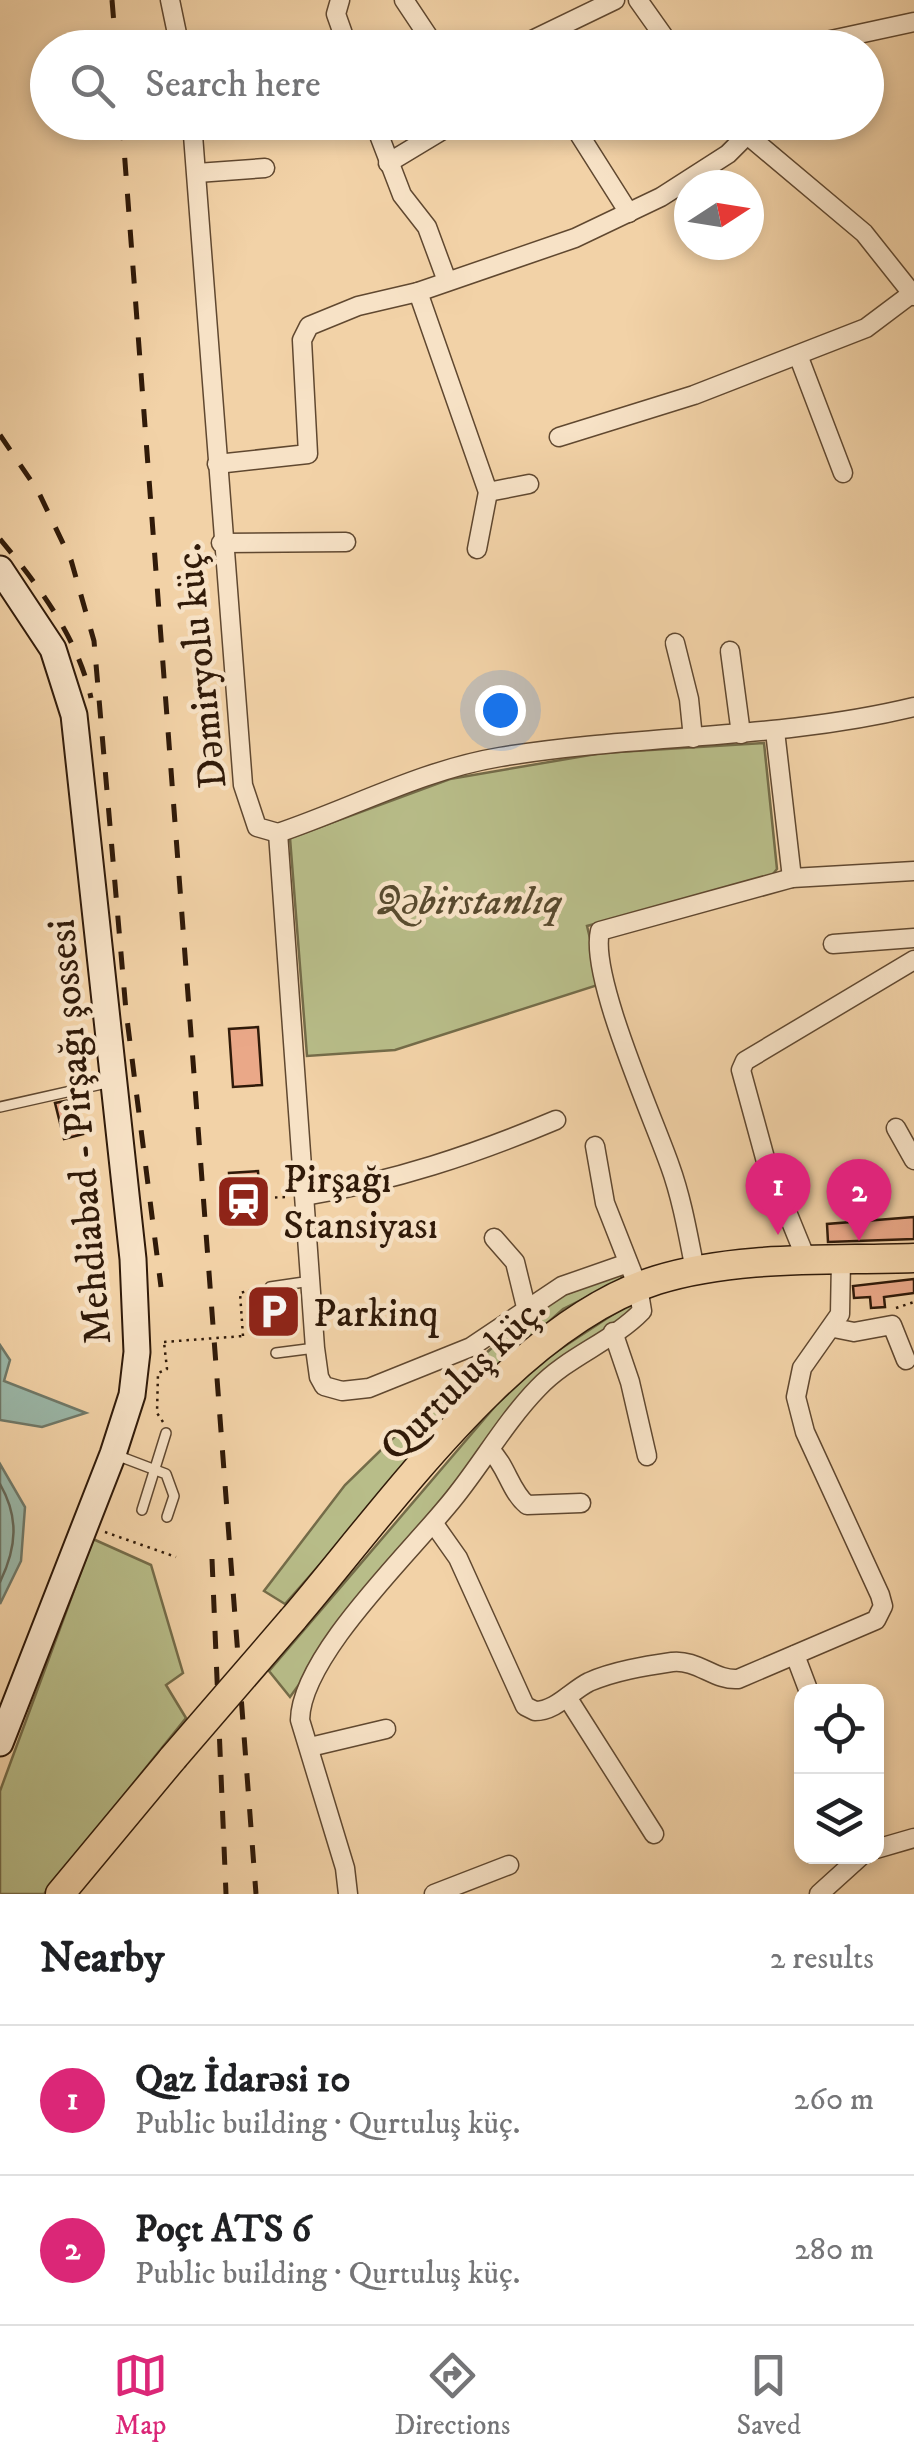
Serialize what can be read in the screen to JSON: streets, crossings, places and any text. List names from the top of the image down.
{
  "streets": {
    "main road": ["Mehdiabad - Pirşağı şossesi", "Qurtuluş küç."],
    "street": ["Dəmiryolu küç."]
  },
  "parks": ["Qəbirstanlıq"],
  "places": {
    "station": ["Pirşağı Stansiyası"],
    "parking": ["Parkinq"]
  },
  "north": "right",
  "page": {
    "search": "Search here",
    "pins": ["1", "2"],
    "heading": ["Nearby", "2 results"],
    "list": [
      {
        "mark": "1",
        "name": "Qaz İdarəsi 10",
        "note": "Public building · Qurtuluş küç.",
        "value": "260 m"
      },
      {
        "mark": "2",
        "name": "Poçt ATS 6",
        "note": "Public building · Qurtuluş küç.",
        "value": "280 m"
      }
    ],
    "nav": ["Map", "Directions", "Saved"]
  }
}
